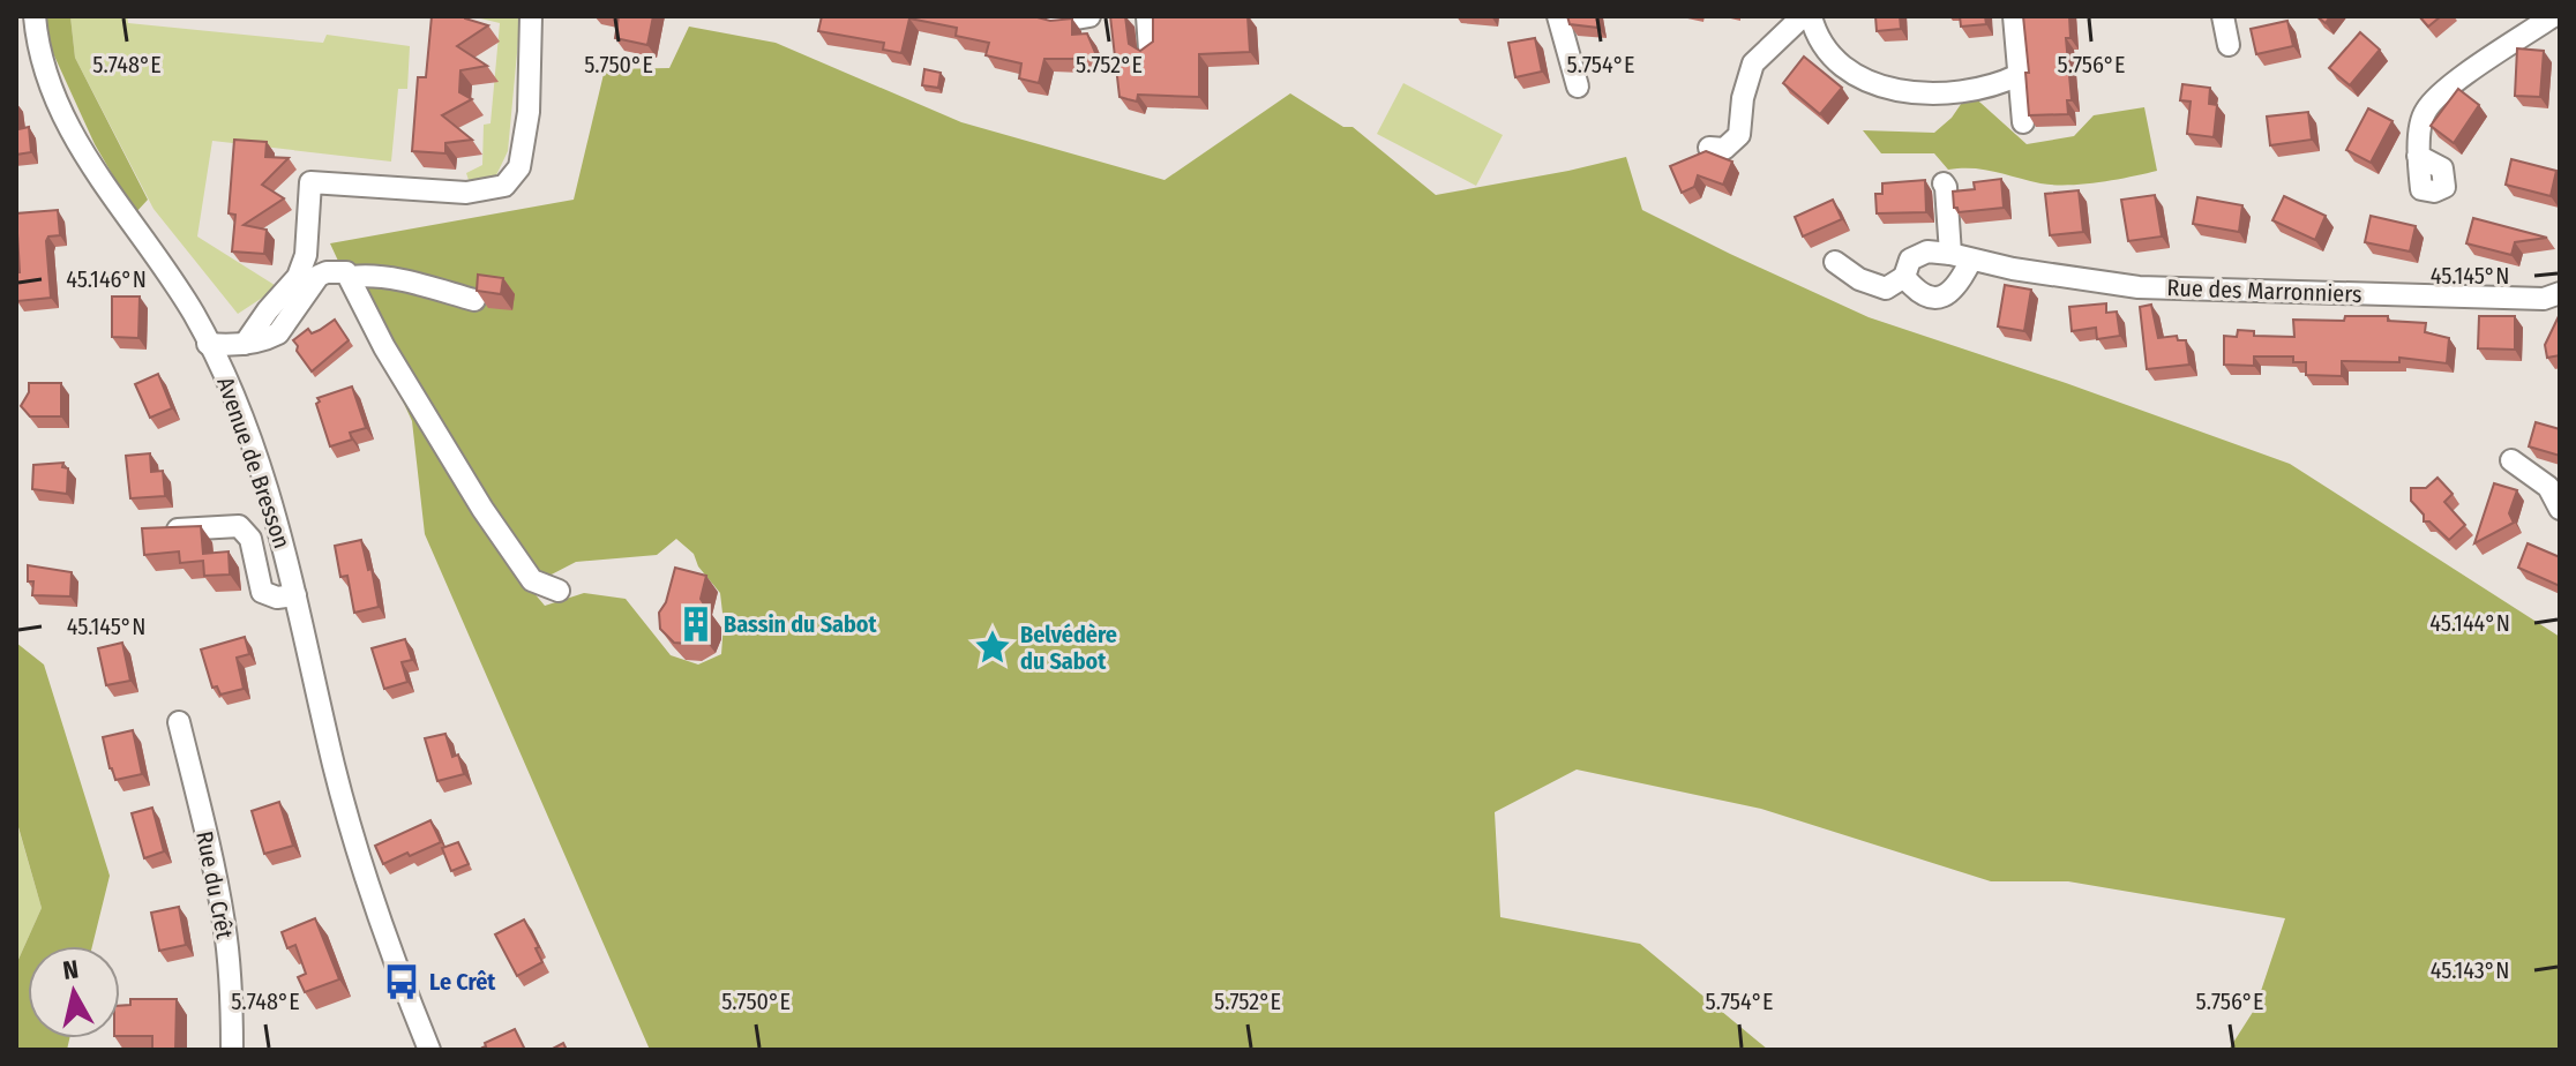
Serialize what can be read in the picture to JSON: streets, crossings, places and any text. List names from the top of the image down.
{
  "streets": {
    "street": ["Rue des Marronniers", "Avenue de Bresson", "Rue du Crêt"]
  },
  "places": {
    "building": ["Bassin du Sabot"],
    "place": ["Belvédère du Sabot"],
    "bus stop": ["Le Crêt"]
  },
  "north": "top",
  "coordinates": [
    "5.748°E",
    "5.750°E",
    "5.752°E",
    "5.754°E",
    "5.756°E",
    "45.145°N",
    "45.146°N",
    "45.144°N",
    "45.143°N"
  ]
}
